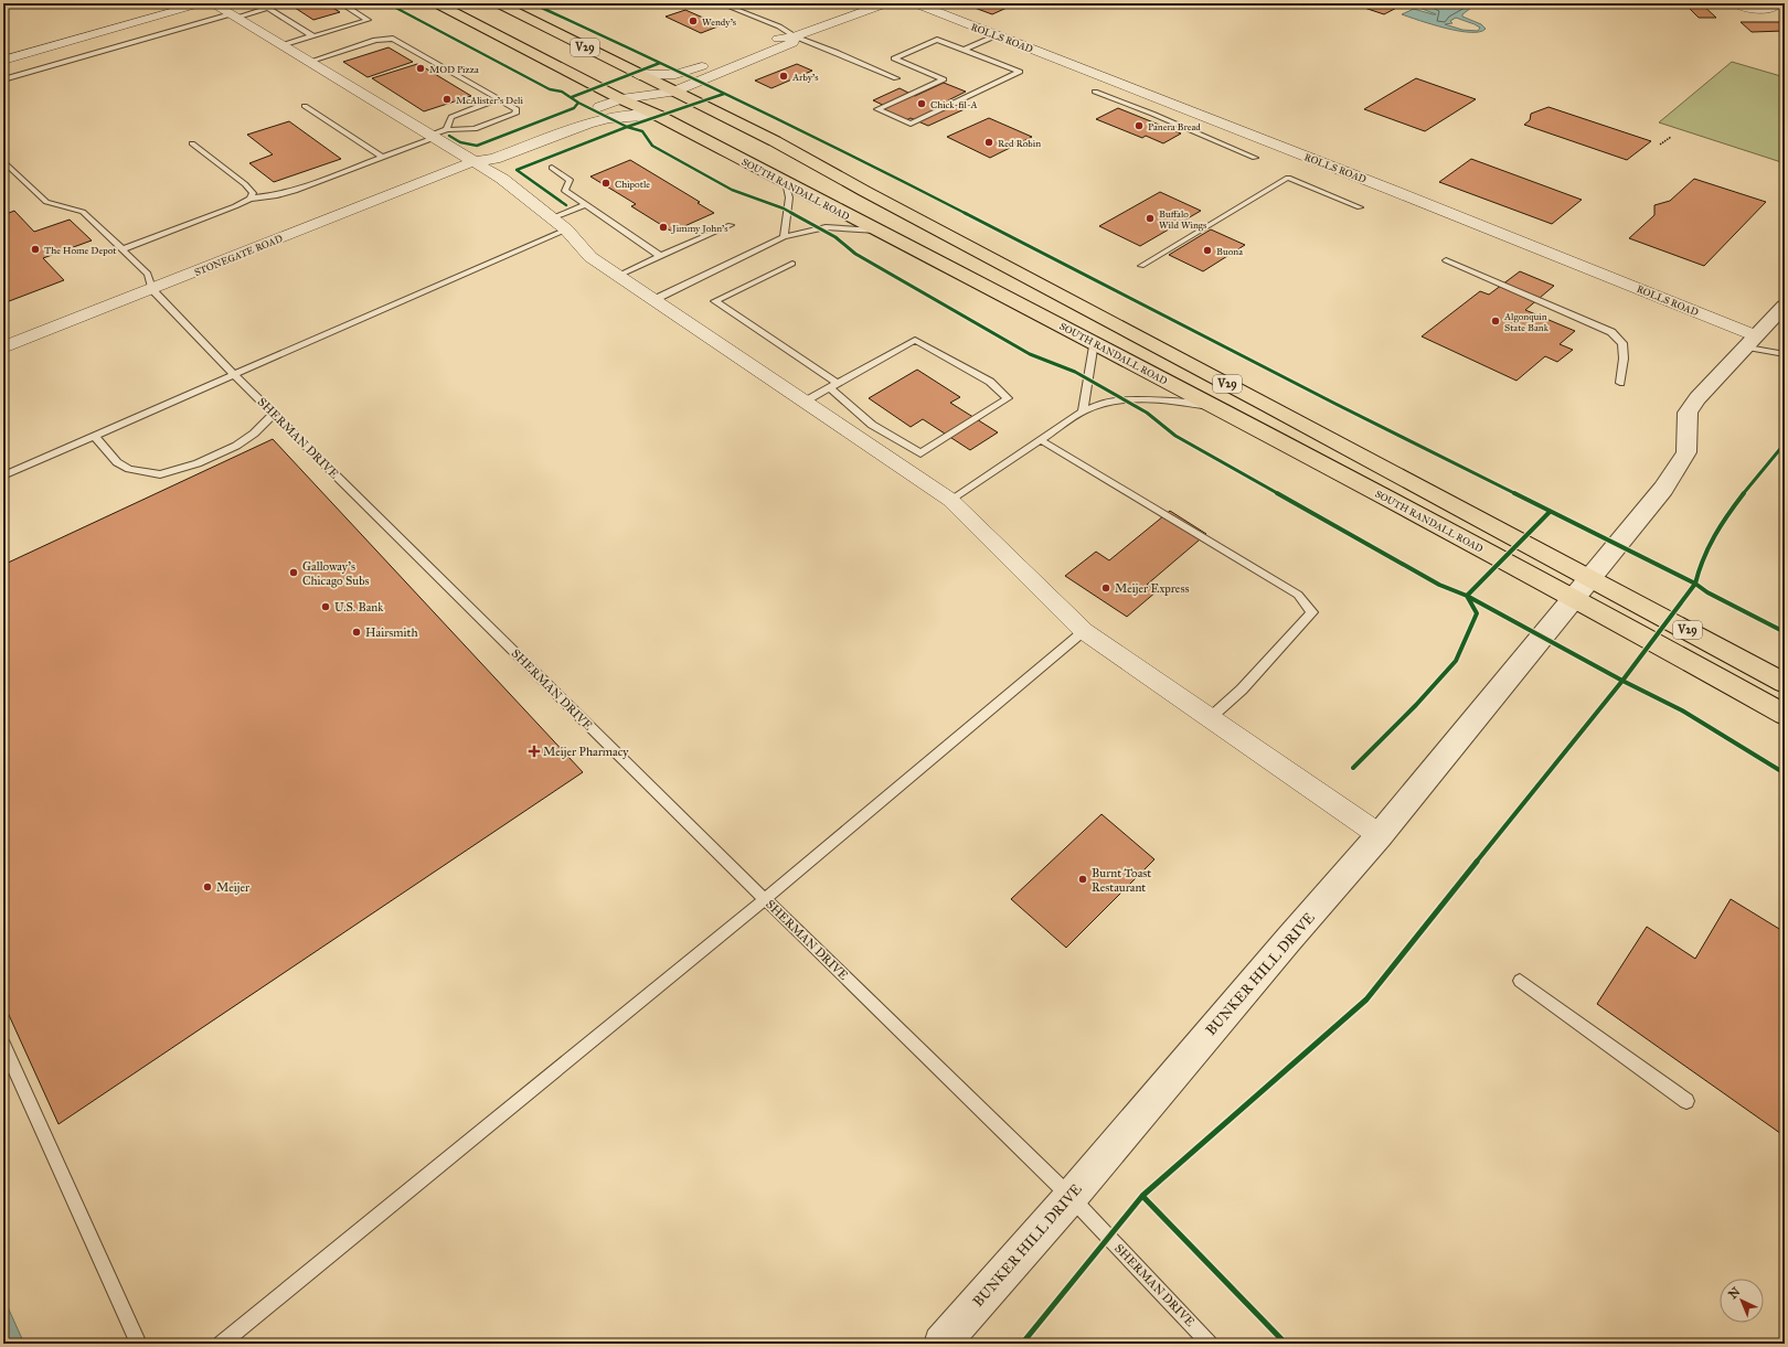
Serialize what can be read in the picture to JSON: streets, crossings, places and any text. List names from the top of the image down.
{
  "streets": {
    "main road": ["V29", "SOUTH RANDALL ROAD"],
    "street": ["ROLLS ROAD", "STONEGATE ROAD", "BUNKER HILL DRIVE"],
    "lane": ["SHERMAN DRIVE"]
  },
  "crossings": [
    ["ROLLS ROAD", "BUNKER HILL DRIVE"],
    ["SOUTH RANDALL ROAD", "STONEGATE ROAD"],
    ["SOUTH RANDALL ROAD", "BUNKER HILL DRIVE"],
    ["STONEGATE ROAD", "SHERMAN DRIVE"],
    ["SHERMAN DRIVE", "BUNKER HILL DRIVE"]
  ],
  "places": {
    "other": [
      "Wendy's",
      "MOD Pizza",
      "Arby's",
      "McAlister's Deli",
      "Chick-fil-A",
      "Panera Bread",
      "Red Robin",
      "Chipotle",
      "Buffalo Wild Wings",
      "Jimmy John's",
      "The Home Depot",
      "Buona",
      "Algonquin State Bank",
      "Galloway's Chicago Subs",
      "Meijer Express",
      "U.S. Bank",
      "Hairsmith",
      "Burnt Toast Restaurant",
      "Meijer"
    ],
    "health": ["Meijer Pharmacy"]
  },
  "north": "top left"
}
